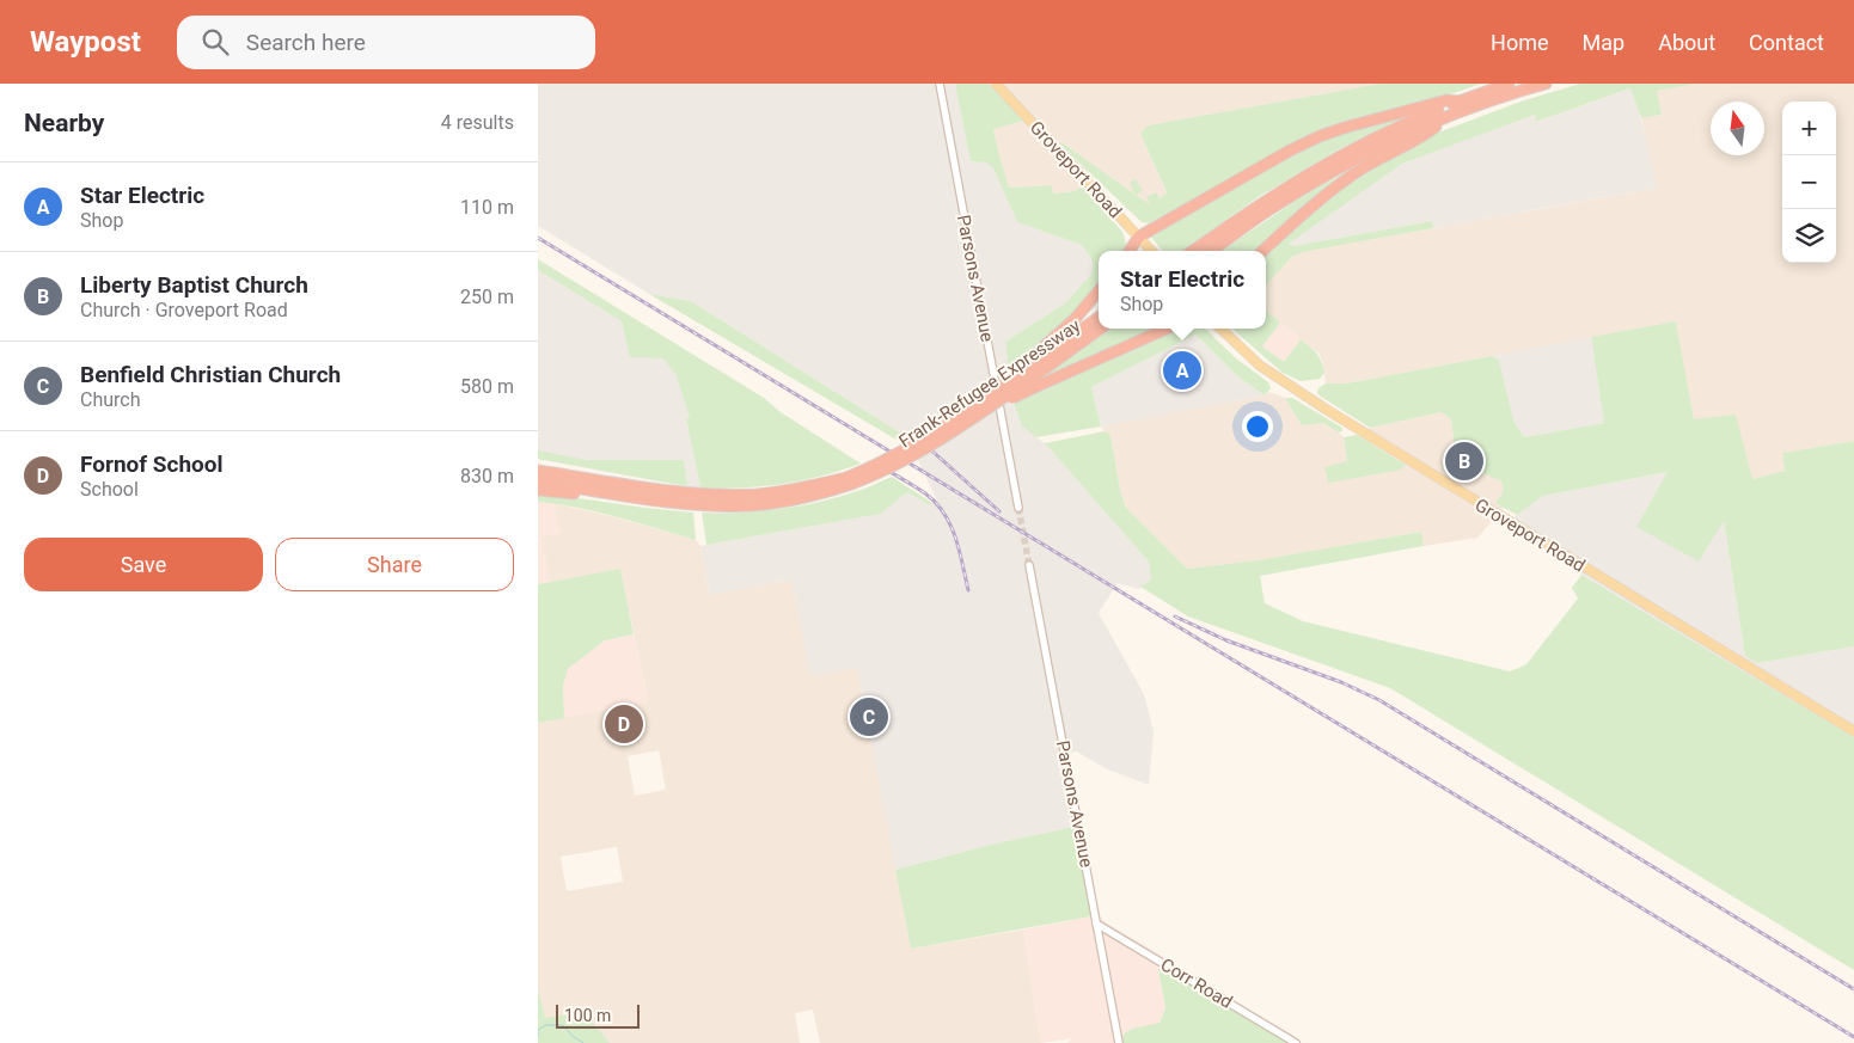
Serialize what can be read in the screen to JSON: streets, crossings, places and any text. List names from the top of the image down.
{
  "streets": {
    "highway": ["Frank-Refugee Expressway"],
    "main road": ["Groveport Road"],
    "street": ["Parsons Avenue", "Corr Road"]
  },
  "crossings": [
    ["Parsons Avenue", "Corr Road"]
  ],
  "scale_bar": "100 m",
  "north": "top",
  "page": {
    "header": "Waypost",
    "search": "Search here",
    "nav": [
      "Home",
      "Map",
      "About",
      "Contact"
    ],
    "heading": ["Nearby", "4 results"],
    "map_buttons": ["+", "−"],
    "list": [
      {
        "mark": "A",
        "name": "Star Electric",
        "note": "Shop",
        "value": "110 m"
      },
      {
        "mark": "B",
        "name": "Liberty Baptist Church",
        "note": "Church · Groveport Road",
        "value": "250 m"
      },
      {
        "mark": "C",
        "name": "Benfield Christian Church",
        "note": "Church",
        "value": "580 m"
      },
      {
        "mark": "D",
        "name": "Fornof School",
        "note": "School",
        "value": "830 m"
      }
    ],
    "popup": ["Star Electric", "Shop"],
    "pins": [
      "A",
      "B",
      "C",
      "D"
    ],
    "buttons": ["Save", "Share"],
    "scale": "100 m"
  }
}
